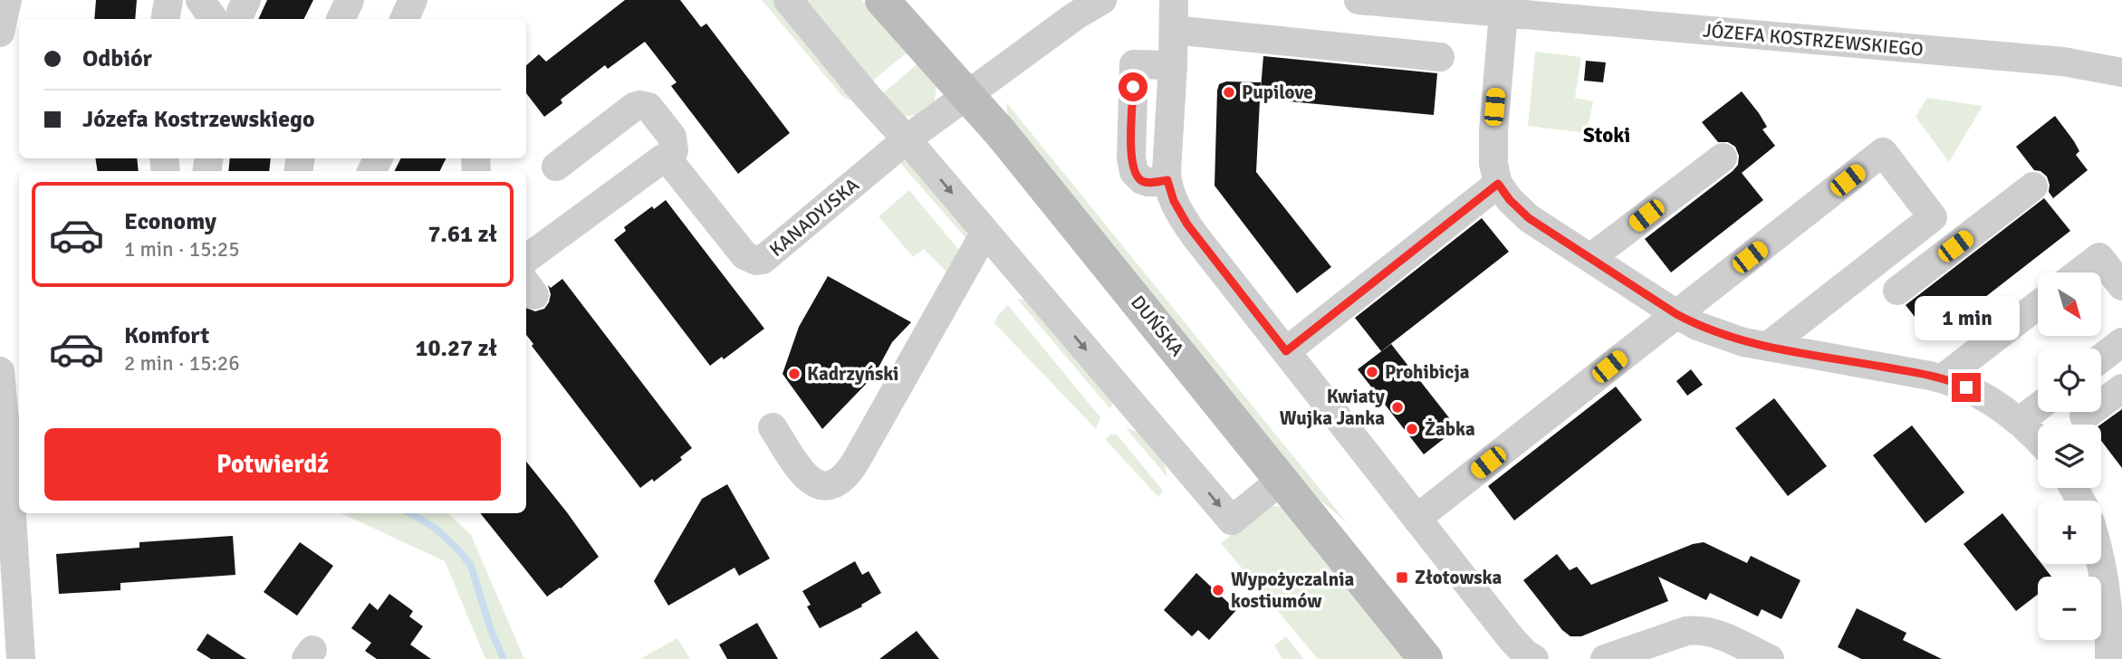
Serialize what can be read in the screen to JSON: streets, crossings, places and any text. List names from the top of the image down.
{
  "streets": {
    "street": ["JÓZEFA KOSTRZEWSKIEGO", "KANADYJSKA", "DUŃSKA"]
  },
  "districts": ["Stoki"],
  "places": {
    "other": [
      "Pupilove",
      "Prohibicja",
      "Kadrzyński",
      "Kwiaty Wujka Janka",
      "Żabka",
      "Wypożyczalnia kostiumów"
    ],
    "transit": ["Złotowska"]
  },
  "north": "bottom right",
  "page": {
    "banner": ["Odbiór", "Józefa Kostrzewskiego"],
    "list": [
      {
        "name": "Economy",
        "note": "1 min · 15:25",
        "value": "7.61 zł"
      },
      {
        "name": "Komfort",
        "note": "2 min · 15:26",
        "value": "10.27 zł"
      }
    ],
    "map_buttons": ["+", "−"],
    "bubble": "1 min",
    "buttons": "Potwierdź"
  }
}
